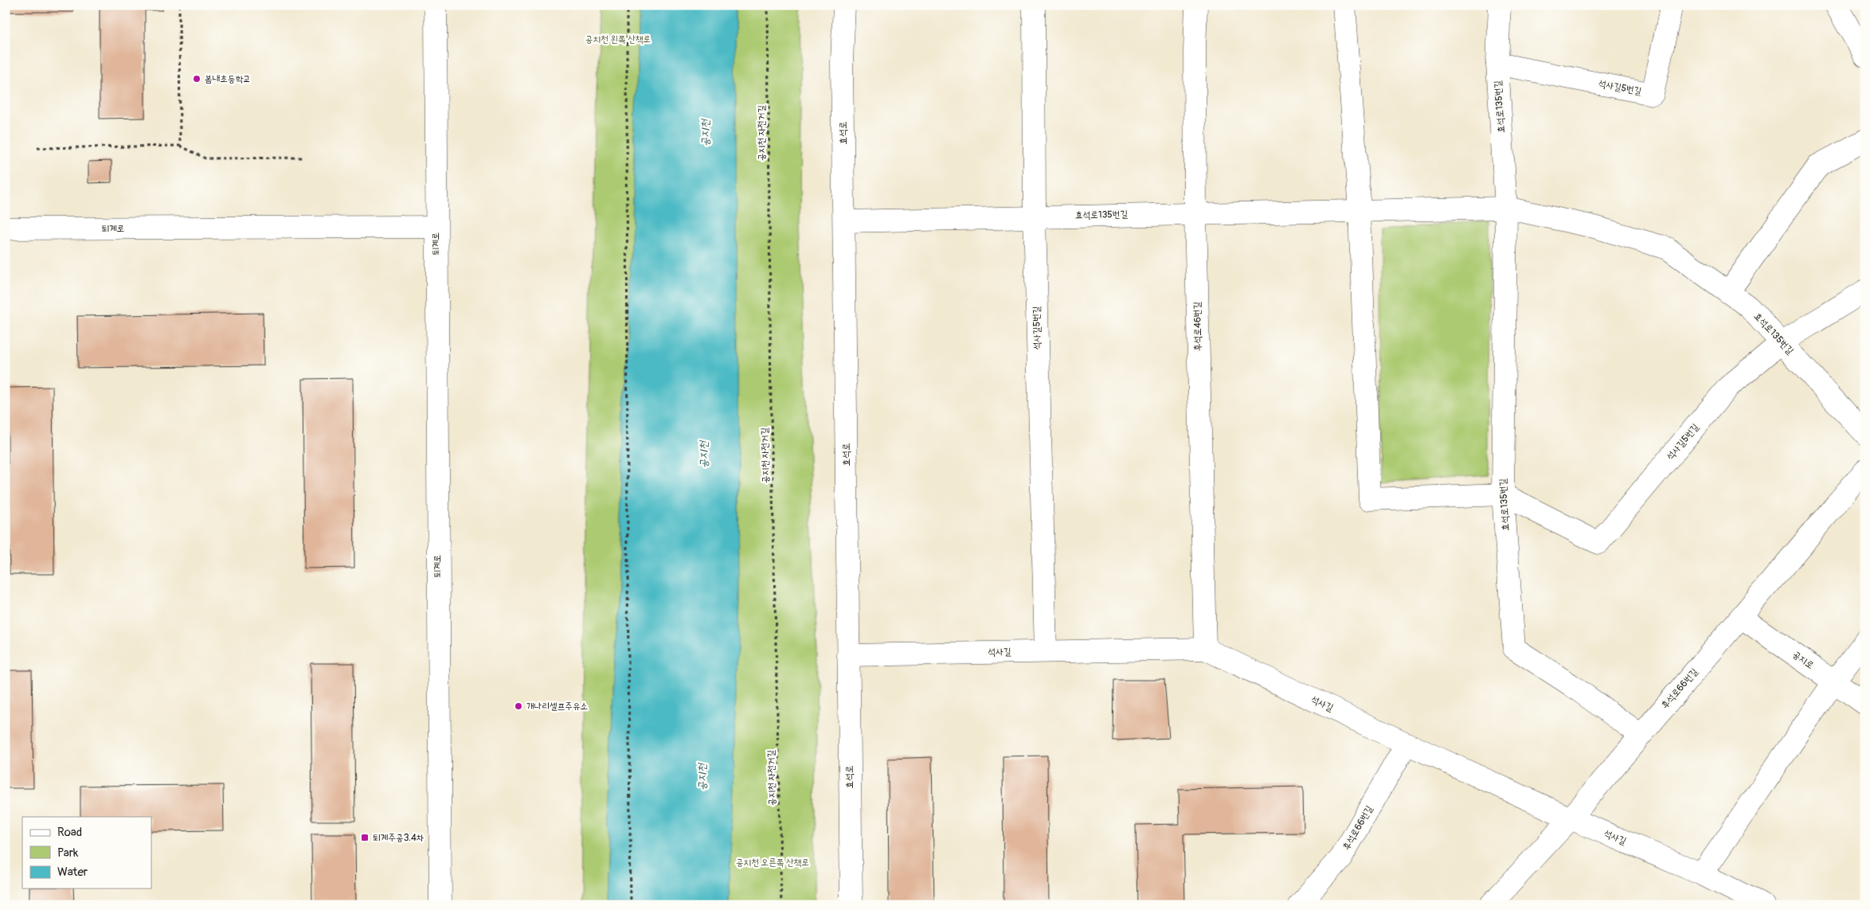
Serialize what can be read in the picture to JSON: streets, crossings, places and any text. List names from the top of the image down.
{
  "streets": {
    "street": [
      "석사길5번길",
      "효석로135번길",
      "효석로",
      "퇴계로",
      "후석로46번길",
      "석사길",
      "공지로",
      "후석로66번길"
    ],
    "path": ["공지천 자전거길"]
  },
  "crossings": [
    ["석사길5번길", "효석로135번길"],
    ["석사길5번길", "석사길"],
    ["효석로135번길", "효석로"],
    ["효석로135번길", "후석로46번길"],
    ["효석로135번길", "후석로66번길"],
    ["효석로", "석사길"],
    ["후석로46번길", "석사길"],
    ["석사길", "후석로66번길"],
    ["공지로", "후석로66번길"]
  ],
  "water": ["공지천"],
  "parks": ["공치천 왼쪽 산책로", "공지천 오른쪽 산책로"],
  "places": {
    "other": ["봄내초등학교", "개나리셀프주유소"],
    "transit": ["퇴계주공3.4차"]
  },
  "legend": ["Road", "Park", "Water"]
}
